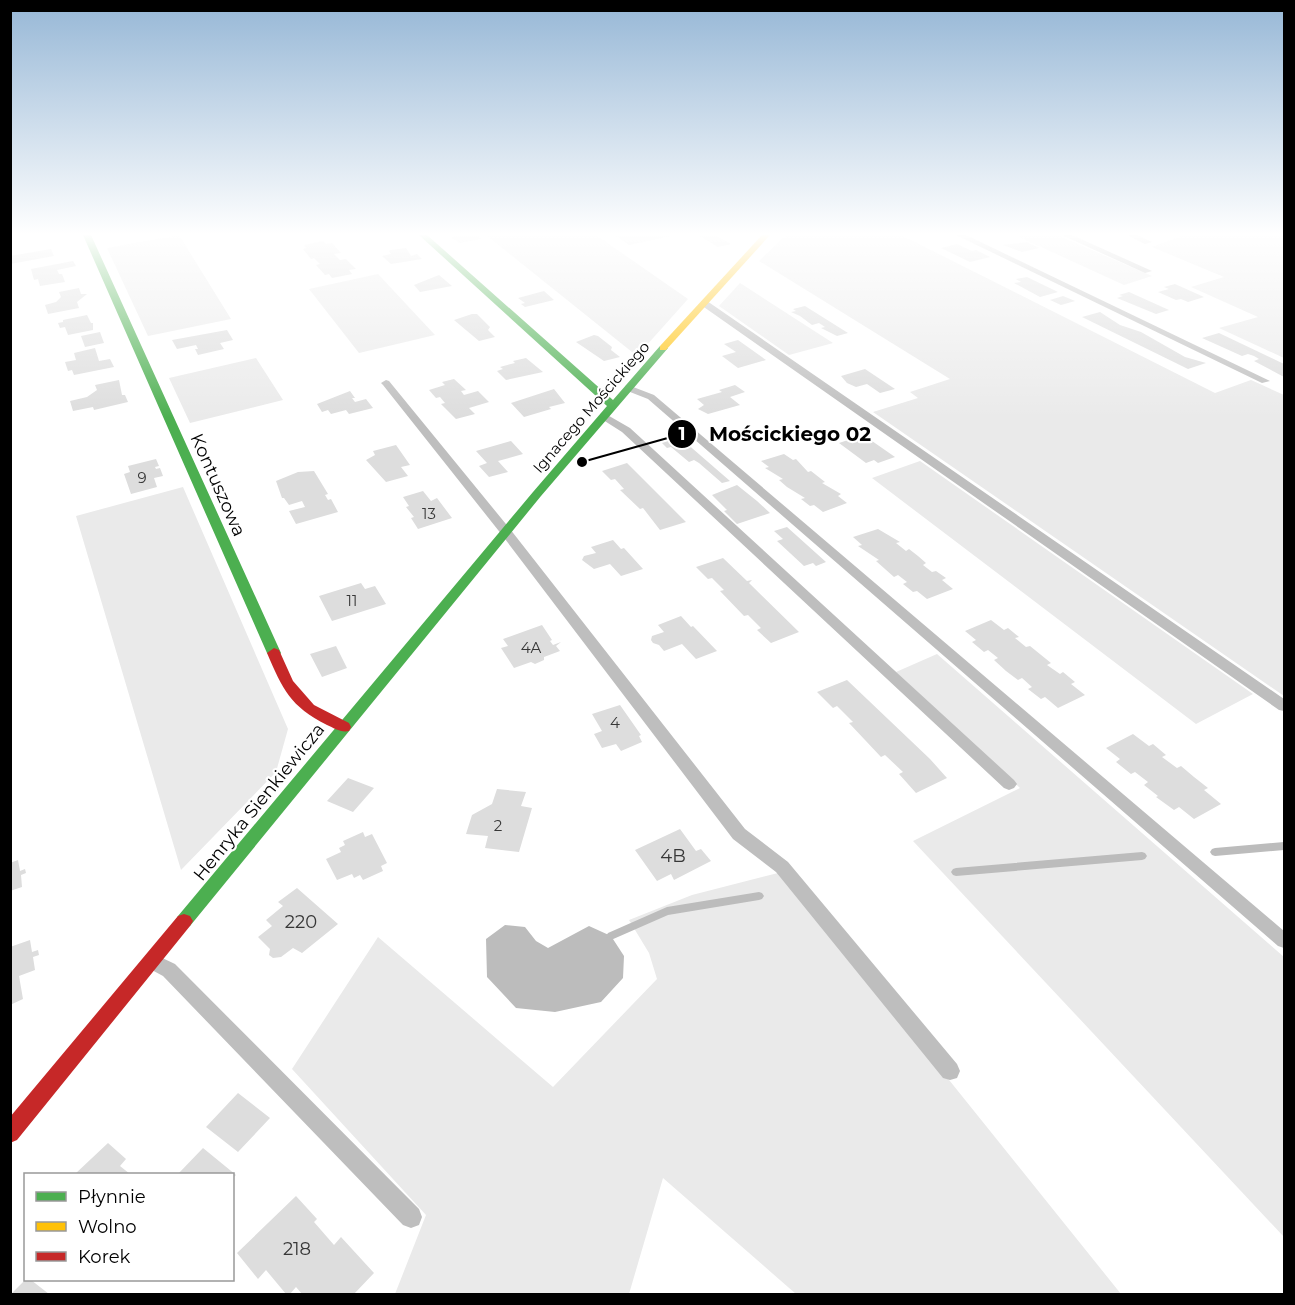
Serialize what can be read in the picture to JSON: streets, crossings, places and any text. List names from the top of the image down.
{
  "streets": {
    "street": ["Ignacego Mościckiego", "Kontuszowa", "Henryka Sienkiewicza"]
  },
  "crossings": [
    ["Ignacego Mościckiego", "Henryka Sienkiewicza"],
    ["Kontuszowa", "Henryka Sienkiewicza"]
  ],
  "places": ["Mościckiego 02"],
  "house_numbers": [
    "9",
    "13",
    "11",
    "4A",
    "4",
    "2",
    "4B",
    "220",
    "218"
  ],
  "legend": ["Płynnie", "Wolno", "Korek"]
}
